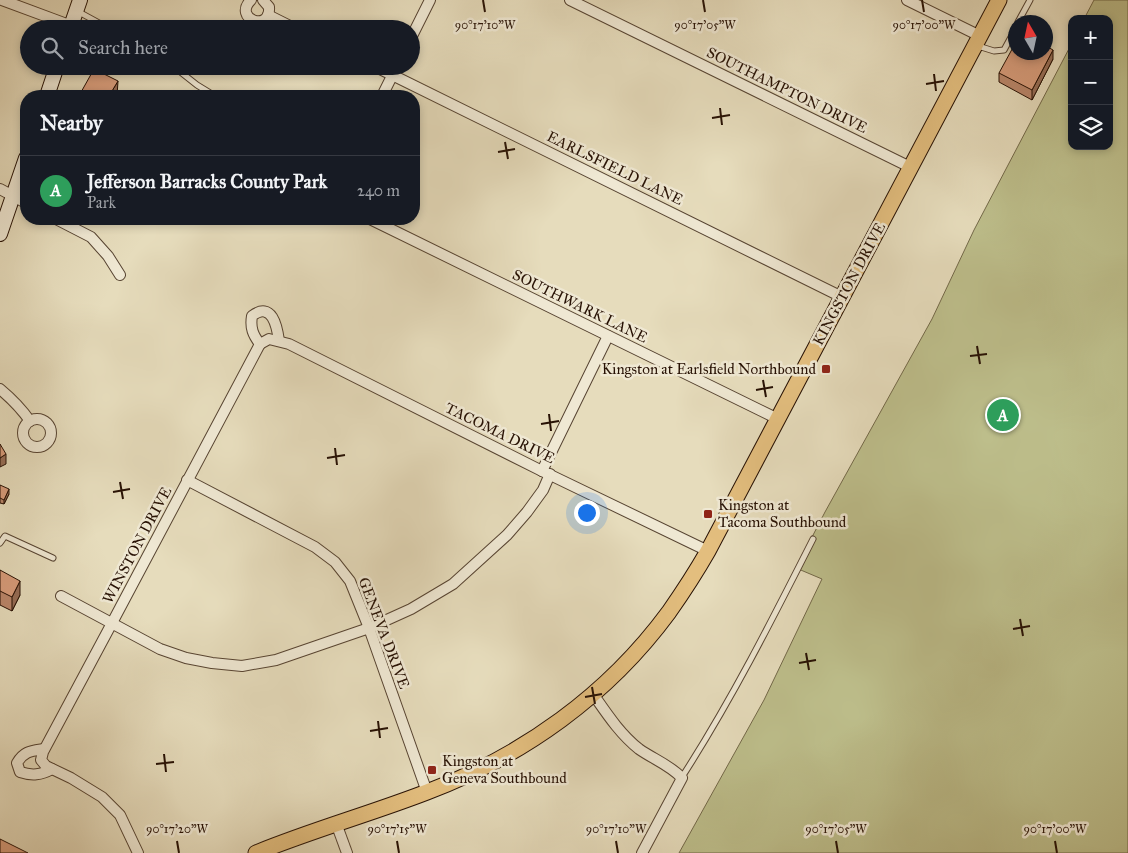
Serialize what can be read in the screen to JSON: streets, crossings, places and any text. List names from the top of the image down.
{
  "streets": {
    "main road": ["KINGSTON DRIVE"],
    "street": [
      "SOUTHAMPTON DRIVE",
      "EARLSFIELD LANE",
      "SOUTHWARK LANE",
      "TACOMA DRIVE",
      "WINSTON DRIVE",
      "GENEVA DRIVE"
    ]
  },
  "crossings": [
    ["SOUTHAMPTON DRIVE", "KINGSTON DRIVE"],
    ["EARLSFIELD LANE", "KINGSTON DRIVE"],
    ["KINGSTON DRIVE", "SOUTHWARK LANE"],
    ["KINGSTON DRIVE", "TACOMA DRIVE"],
    ["KINGSTON DRIVE", "GENEVA DRIVE"],
    ["WINSTON DRIVE", "GENEVA DRIVE"]
  ],
  "places": {
    "transit": ["Kingston at Earlsfield Northbound", "Kingston at Tacoma Southbound", "Kingston at Geneva Southbound"]
  },
  "north": "top",
  "page": {
    "map_buttons": ["+", "−"],
    "search": "Search here",
    "heading": "Nearby",
    "list": [
      {
        "mark": "A",
        "name": "Jefferson Barracks County Park",
        "note": "Park",
        "value": "240 m"
      }
    ],
    "pins": "A"
  },
  "coordinates": [
    "90°17'10\"W",
    "90°17'05\"W",
    "90°17'00\"W",
    "90°17'20\"W",
    "90°17'15\"W"
  ]
}
